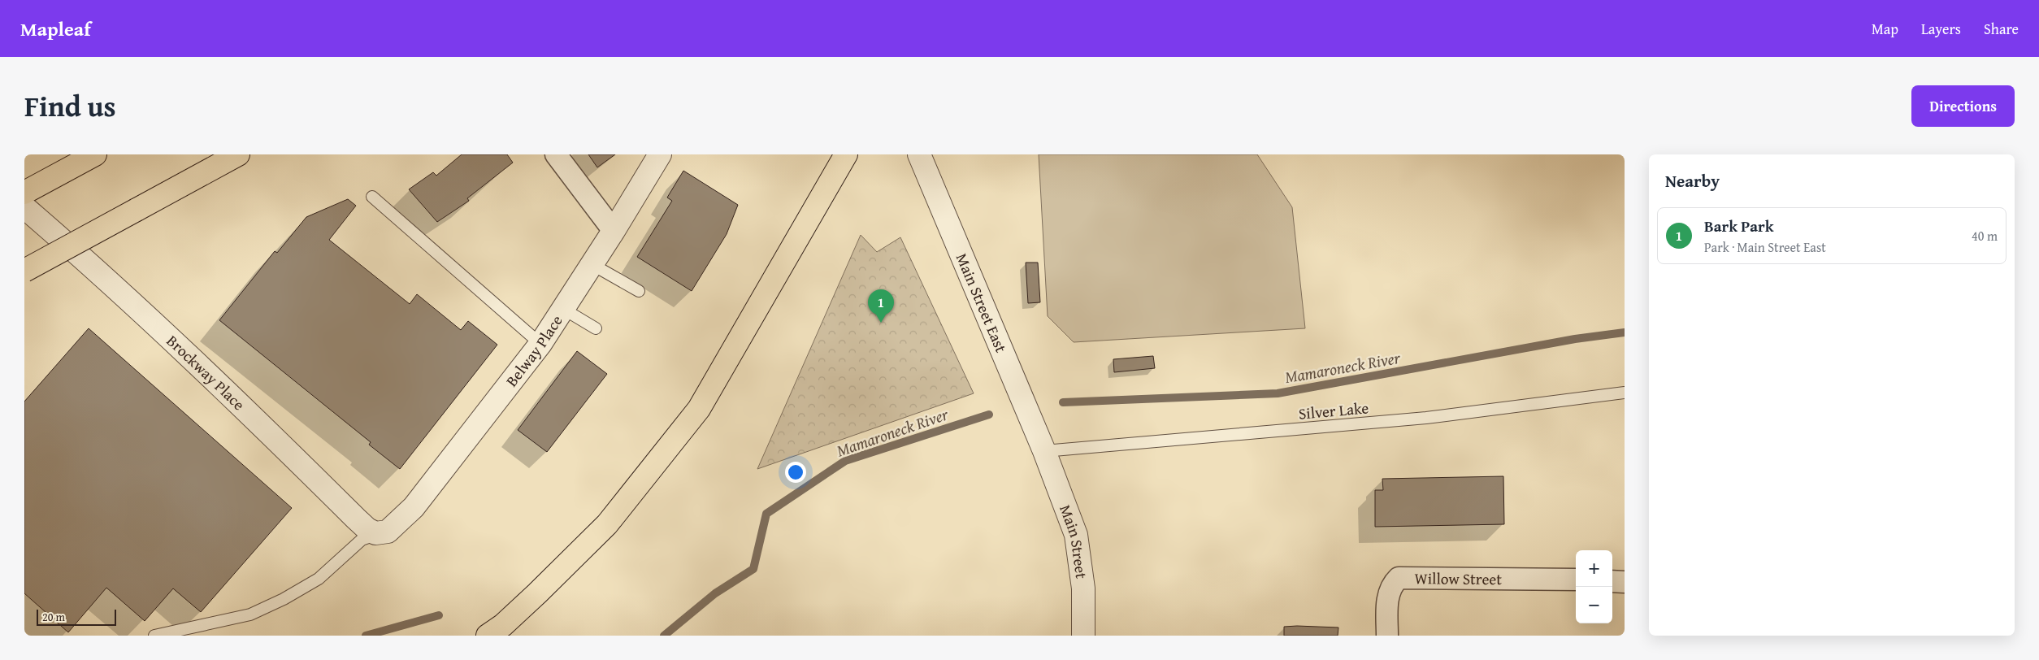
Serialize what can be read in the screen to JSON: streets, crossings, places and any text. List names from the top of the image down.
{
  "streets": {
    "street": [
      "Main Street East",
      "Belway Place",
      "Brockway Place",
      "Main Street",
      "Willow Street"
    ],
    "lane": ["Silver Lake"]
  },
  "crossings": [
    ["Main Street East", "Silver Lake"],
    ["Main Street East", "Main Street"],
    ["Belway Place", "Brockway Place"],
    ["Silver Lake", "Main Street"]
  ],
  "water": ["Mamaroneck River"],
  "scale_bar": "20 m",
  "page": {
    "header": "Mapleaf",
    "nav": ["Map", "Layers", "Share"],
    "title": "Find us",
    "buttons": "Directions",
    "heading": "Nearby",
    "list": [
      {
        "mark": "1",
        "name": "Bark Park",
        "note": "Park · Main Street East",
        "value": "40 m"
      }
    ],
    "pins": "1",
    "map_buttons": ["+", "−"],
    "scale": "20 m"
  }
}
